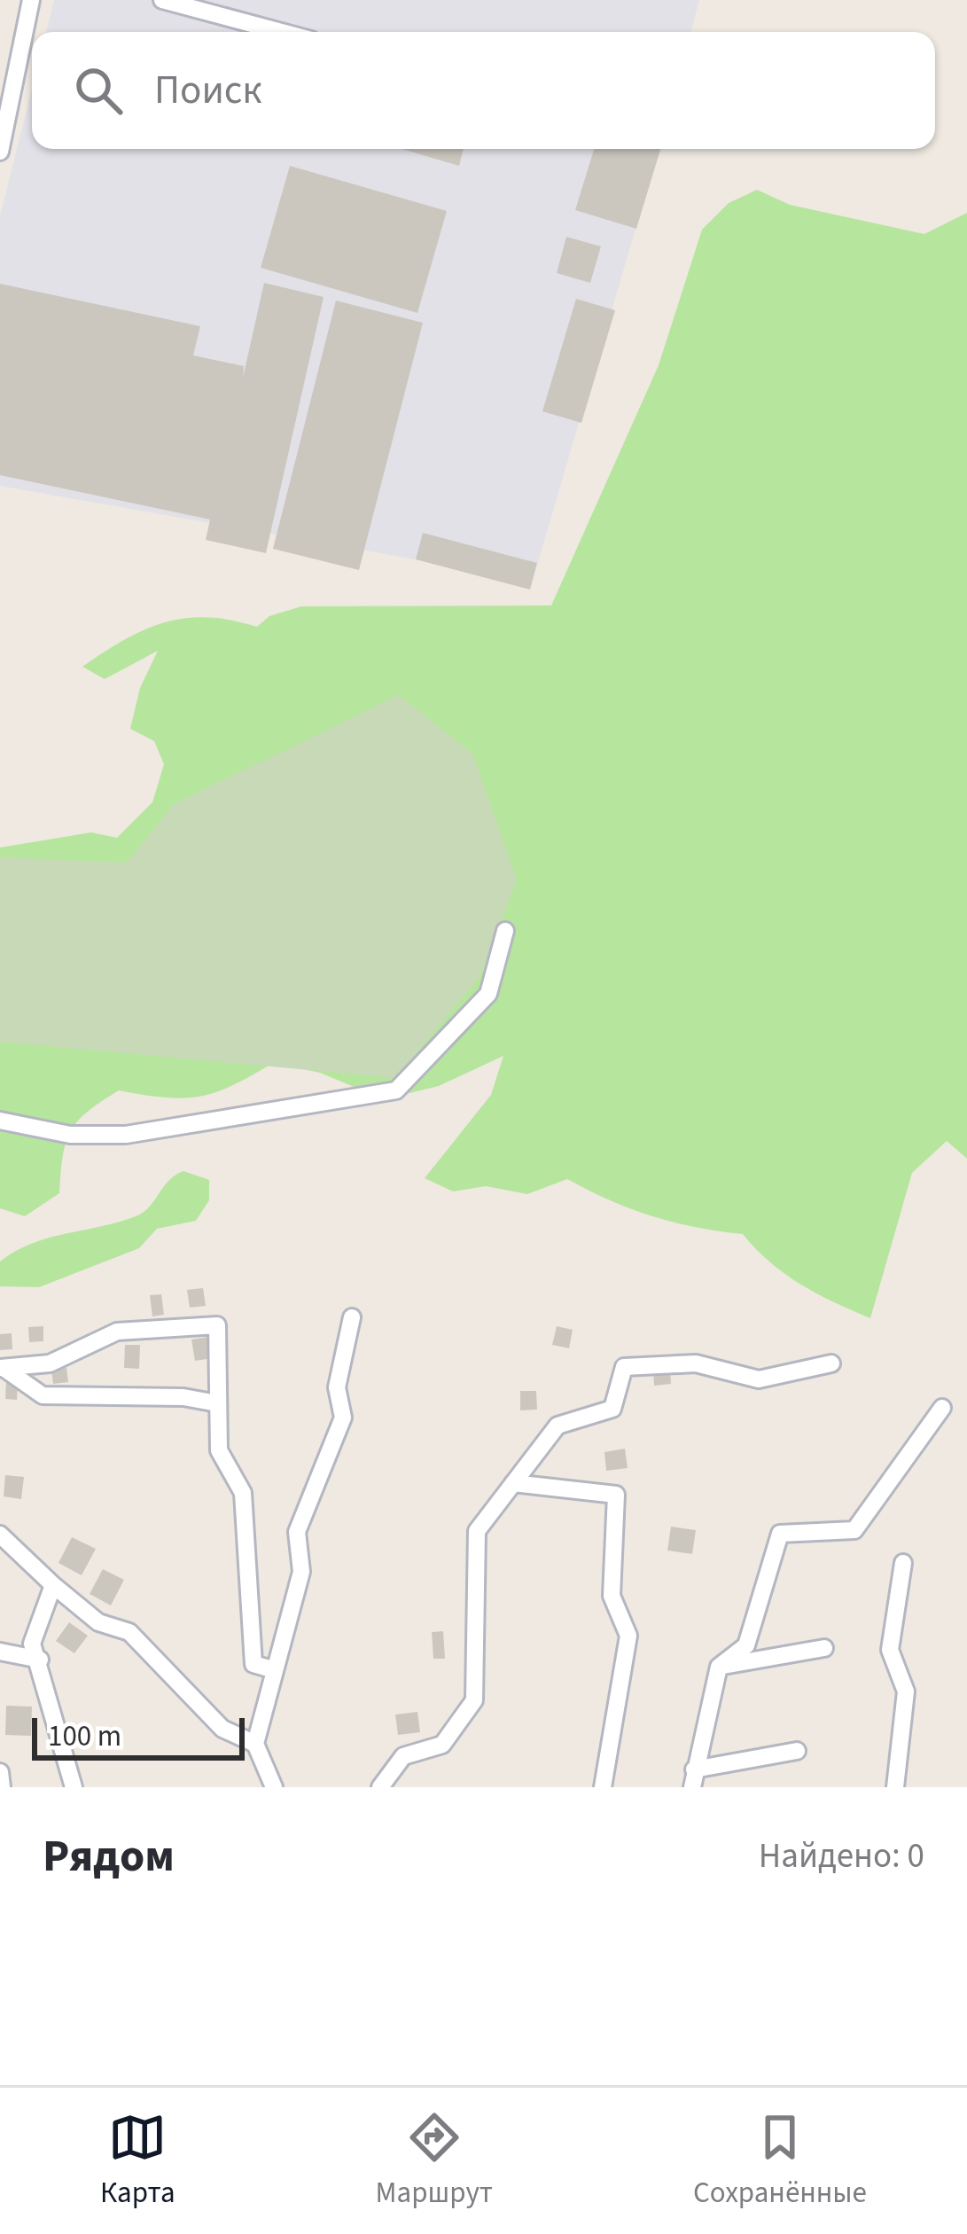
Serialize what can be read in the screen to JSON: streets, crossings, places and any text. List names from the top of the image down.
{
  "scale_bar": "100 m",
  "page": {
    "search": "Поиск",
    "scale": "100 m",
    "heading": ["Рядом", "Найдено: 0"],
    "nav": ["Карта", "Маршрут", "Сохранённые"]
  }
}
